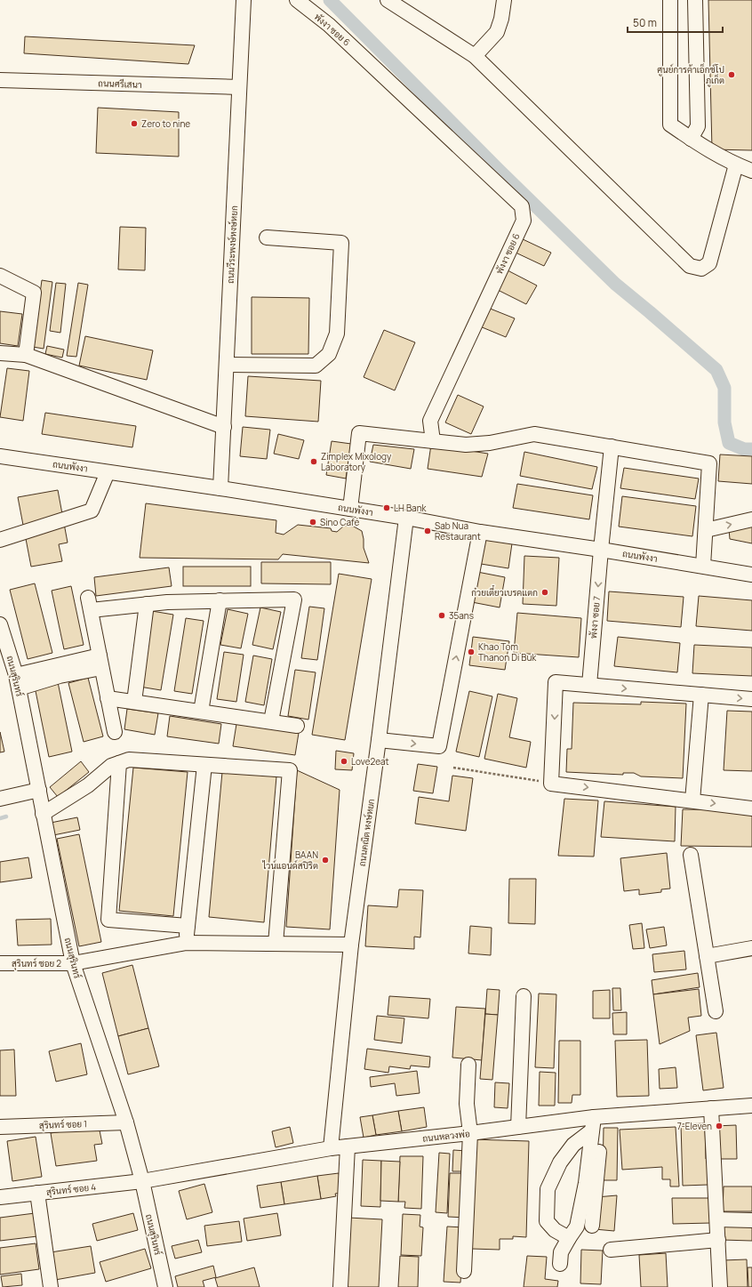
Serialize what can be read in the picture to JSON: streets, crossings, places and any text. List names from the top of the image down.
{
  "streets": {
    "street": [
      "พังงา ซอย 6",
      "ถนนศรีเสนา",
      "ถนนวีระพงษ์หงษ์หยก",
      "ถนนพังงา",
      "พังงา ซอย 7",
      "ถนนสุรินทร์",
      "ถนนคณิต หงษ์หยก",
      "สุรินทร์ ซอย 2",
      "สุรินทร์ ซอย 1",
      "ถนนหลวงพ่อ",
      "สุรินทร์ ซอย 4"
    ]
  },
  "crossings": [
    ["ถนนศรีเสนา", "ถนนวีระพงษ์หงษ์หยก"],
    ["ถนนวีระพงษ์หงษ์หยก", "ถนนพังงา"],
    ["ถนนพังงา", "พังงา ซอย 7"],
    ["ถนนพังงา", "ถนนคณิต หงษ์หยก"],
    ["ถนนสุรินทร์", "สุรินทร์ ซอย 2"],
    ["ถนนสุรินทร์", "สุรินทร์ ซอย 1"],
    ["ถนนสุรินทร์", "ถนนหลวงพ่อ"],
    ["ถนนสุรินทร์", "สุรินทร์ ซอย 4"],
    ["ถนนคณิต หงษ์หยก", "สุรินทร์ ซอย 2"],
    ["ถนนคณิต หงษ์หยก", "ถนนหลวงพ่อ"],
    ["ถนนหลวงพ่อ", "สุรินทร์ ซอย 4"]
  ],
  "one_way": ["พังงา ซอย 7"],
  "places": [
    "ศูนย์การค้าเอ็กซ์โป ภูเก็ต",
    "Zero to nine",
    "Zimplex Mixology Laboratory",
    "LH Bank",
    "Sino Café",
    "Sab Nua Restaurant",
    "ก๋วยเตี๋ยวเบรคแตก",
    "35ans",
    "Khao Tom Thanon Di Buk",
    "Love2eat",
    "BAAN ไวน์แอนด์สปิริต",
    "7-Eleven"
  ],
  "scale_bar": "50 m"
}
